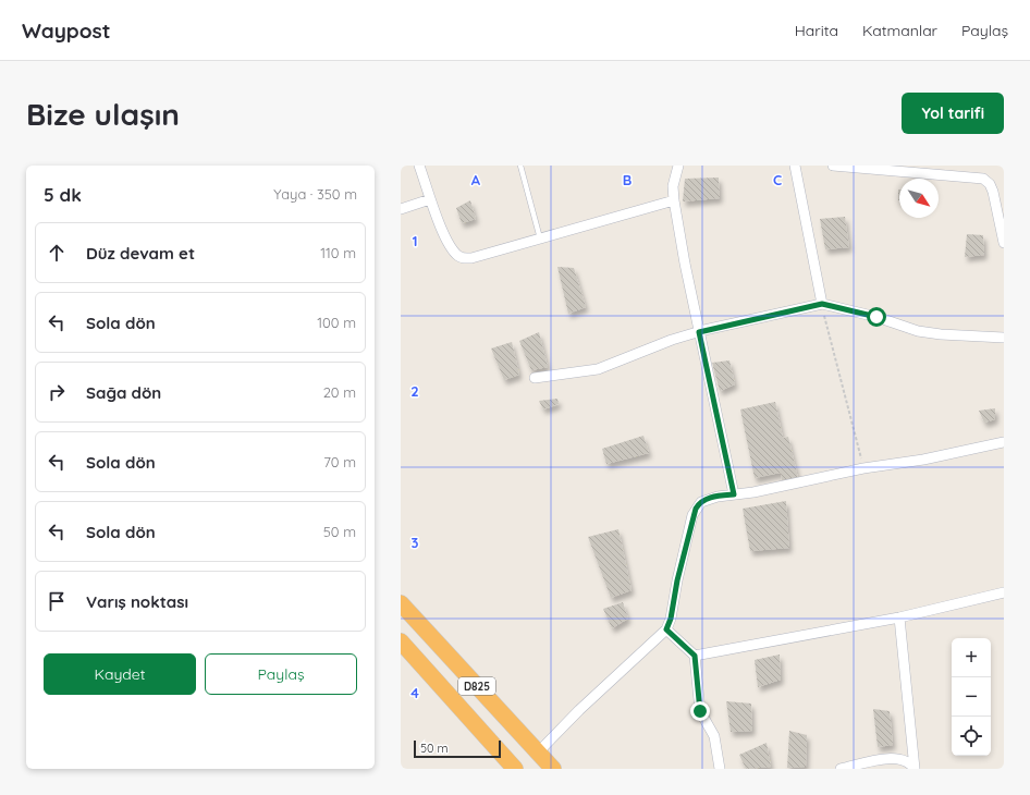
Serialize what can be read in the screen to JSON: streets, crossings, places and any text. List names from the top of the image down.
{
  "streets": {
    "highway": ["D825"]
  },
  "scale_bar": "50 m",
  "north": "bottom right",
  "page": {
    "header": "Waypost",
    "nav": ["Harita", "Katmanlar", "Paylaş"],
    "buttons": [
      "Yol tarifi",
      ["Kaydet", "Paylaş"]
    ],
    "title": "Bize ulaşın",
    "heading": ["5 dk", "Yaya · 350 m"],
    "list": [
      ["Düz devam et", "110 m"],
      ["Sola dön", "100 m"],
      ["Sağa dön", "20 m"],
      ["Sola dön", "70 m"],
      ["Sola dön", "50 m"],
      "Varış noktası"
    ],
    "map_buttons": ["+", "−"],
    "scale": "50 m"
  },
  "grid": {
    "columns": ["A", "B", "C"],
    "rows": [
      "1",
      "2",
      "3",
      "4"
    ]
  }
}
